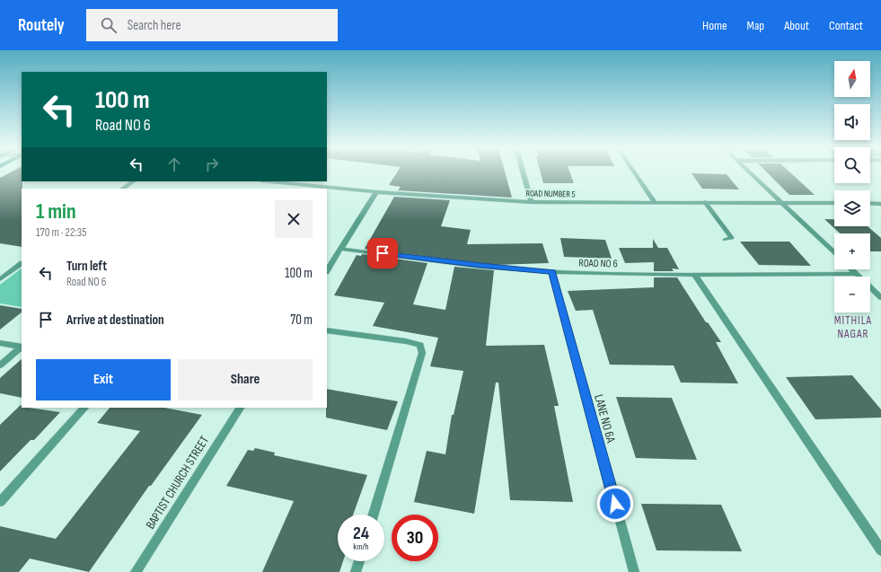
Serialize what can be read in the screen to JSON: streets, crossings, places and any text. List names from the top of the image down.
{
  "streets": {
    "street": [
      "ROAD NUMBER 5",
      "ROAD NO 6",
      "LANE NO 6A",
      "BAPTIST CHURCH STREET"
    ]
  },
  "crossings": [
    ["ROAD NO 6", "LANE NO 6A"]
  ],
  "districts": ["MITHILA NAGAR"],
  "north": "top",
  "page": {
    "header": "Routely",
    "search": "Search here",
    "nav": [
      "Home",
      "Map",
      "About",
      "Contact"
    ],
    "map_buttons": ["+", "−"],
    "turn": ["100 m", "Road NO 6"],
    "heading": ["1 min", "170 m · 22:35"],
    "list": [
      {
        "name": "Turn left",
        "note": "Road NO 6",
        "value": "100 m"
      },
      {
        "name": "Arrive at destination",
        "value": "70 m"
      }
    ],
    "buttons": ["Exit", "Share"],
    "speed": "24 km/h",
    "limit": "30"
  }
}
